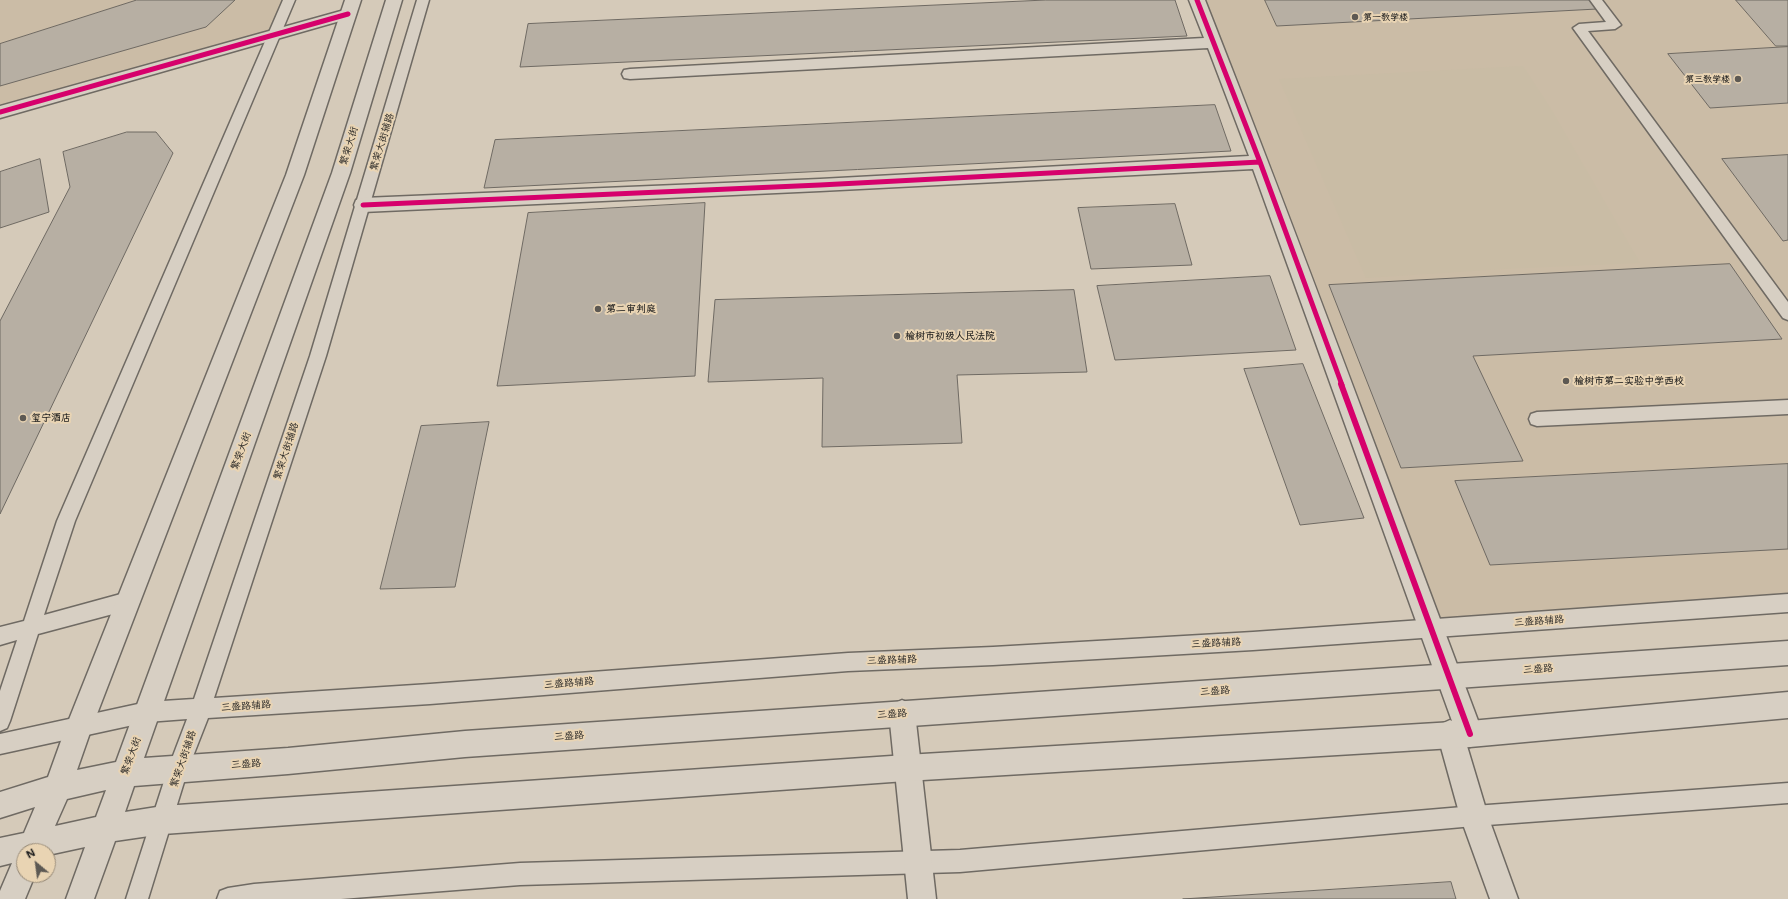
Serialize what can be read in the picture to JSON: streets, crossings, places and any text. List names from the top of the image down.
{
  "streets": {
    "main road": ["繁荣大街", "三盛路"],
    "lane": ["繁荣大街辅路", "三盛路辅路"]
  },
  "crossings": [
    ["繁荣大街辅路", "三盛路辅路"],
    ["繁荣大街辅路", "三盛路"],
    ["繁荣大街", "三盛路辅路"],
    ["繁荣大街", "三盛路"]
  ],
  "places": [
    "第一教学楼",
    "第三教学楼",
    "第二审判庭",
    "榆树市初级人民法院",
    "榆树市第二实验中学西校",
    "玺宁酒店"
  ],
  "north": "top left"
}
